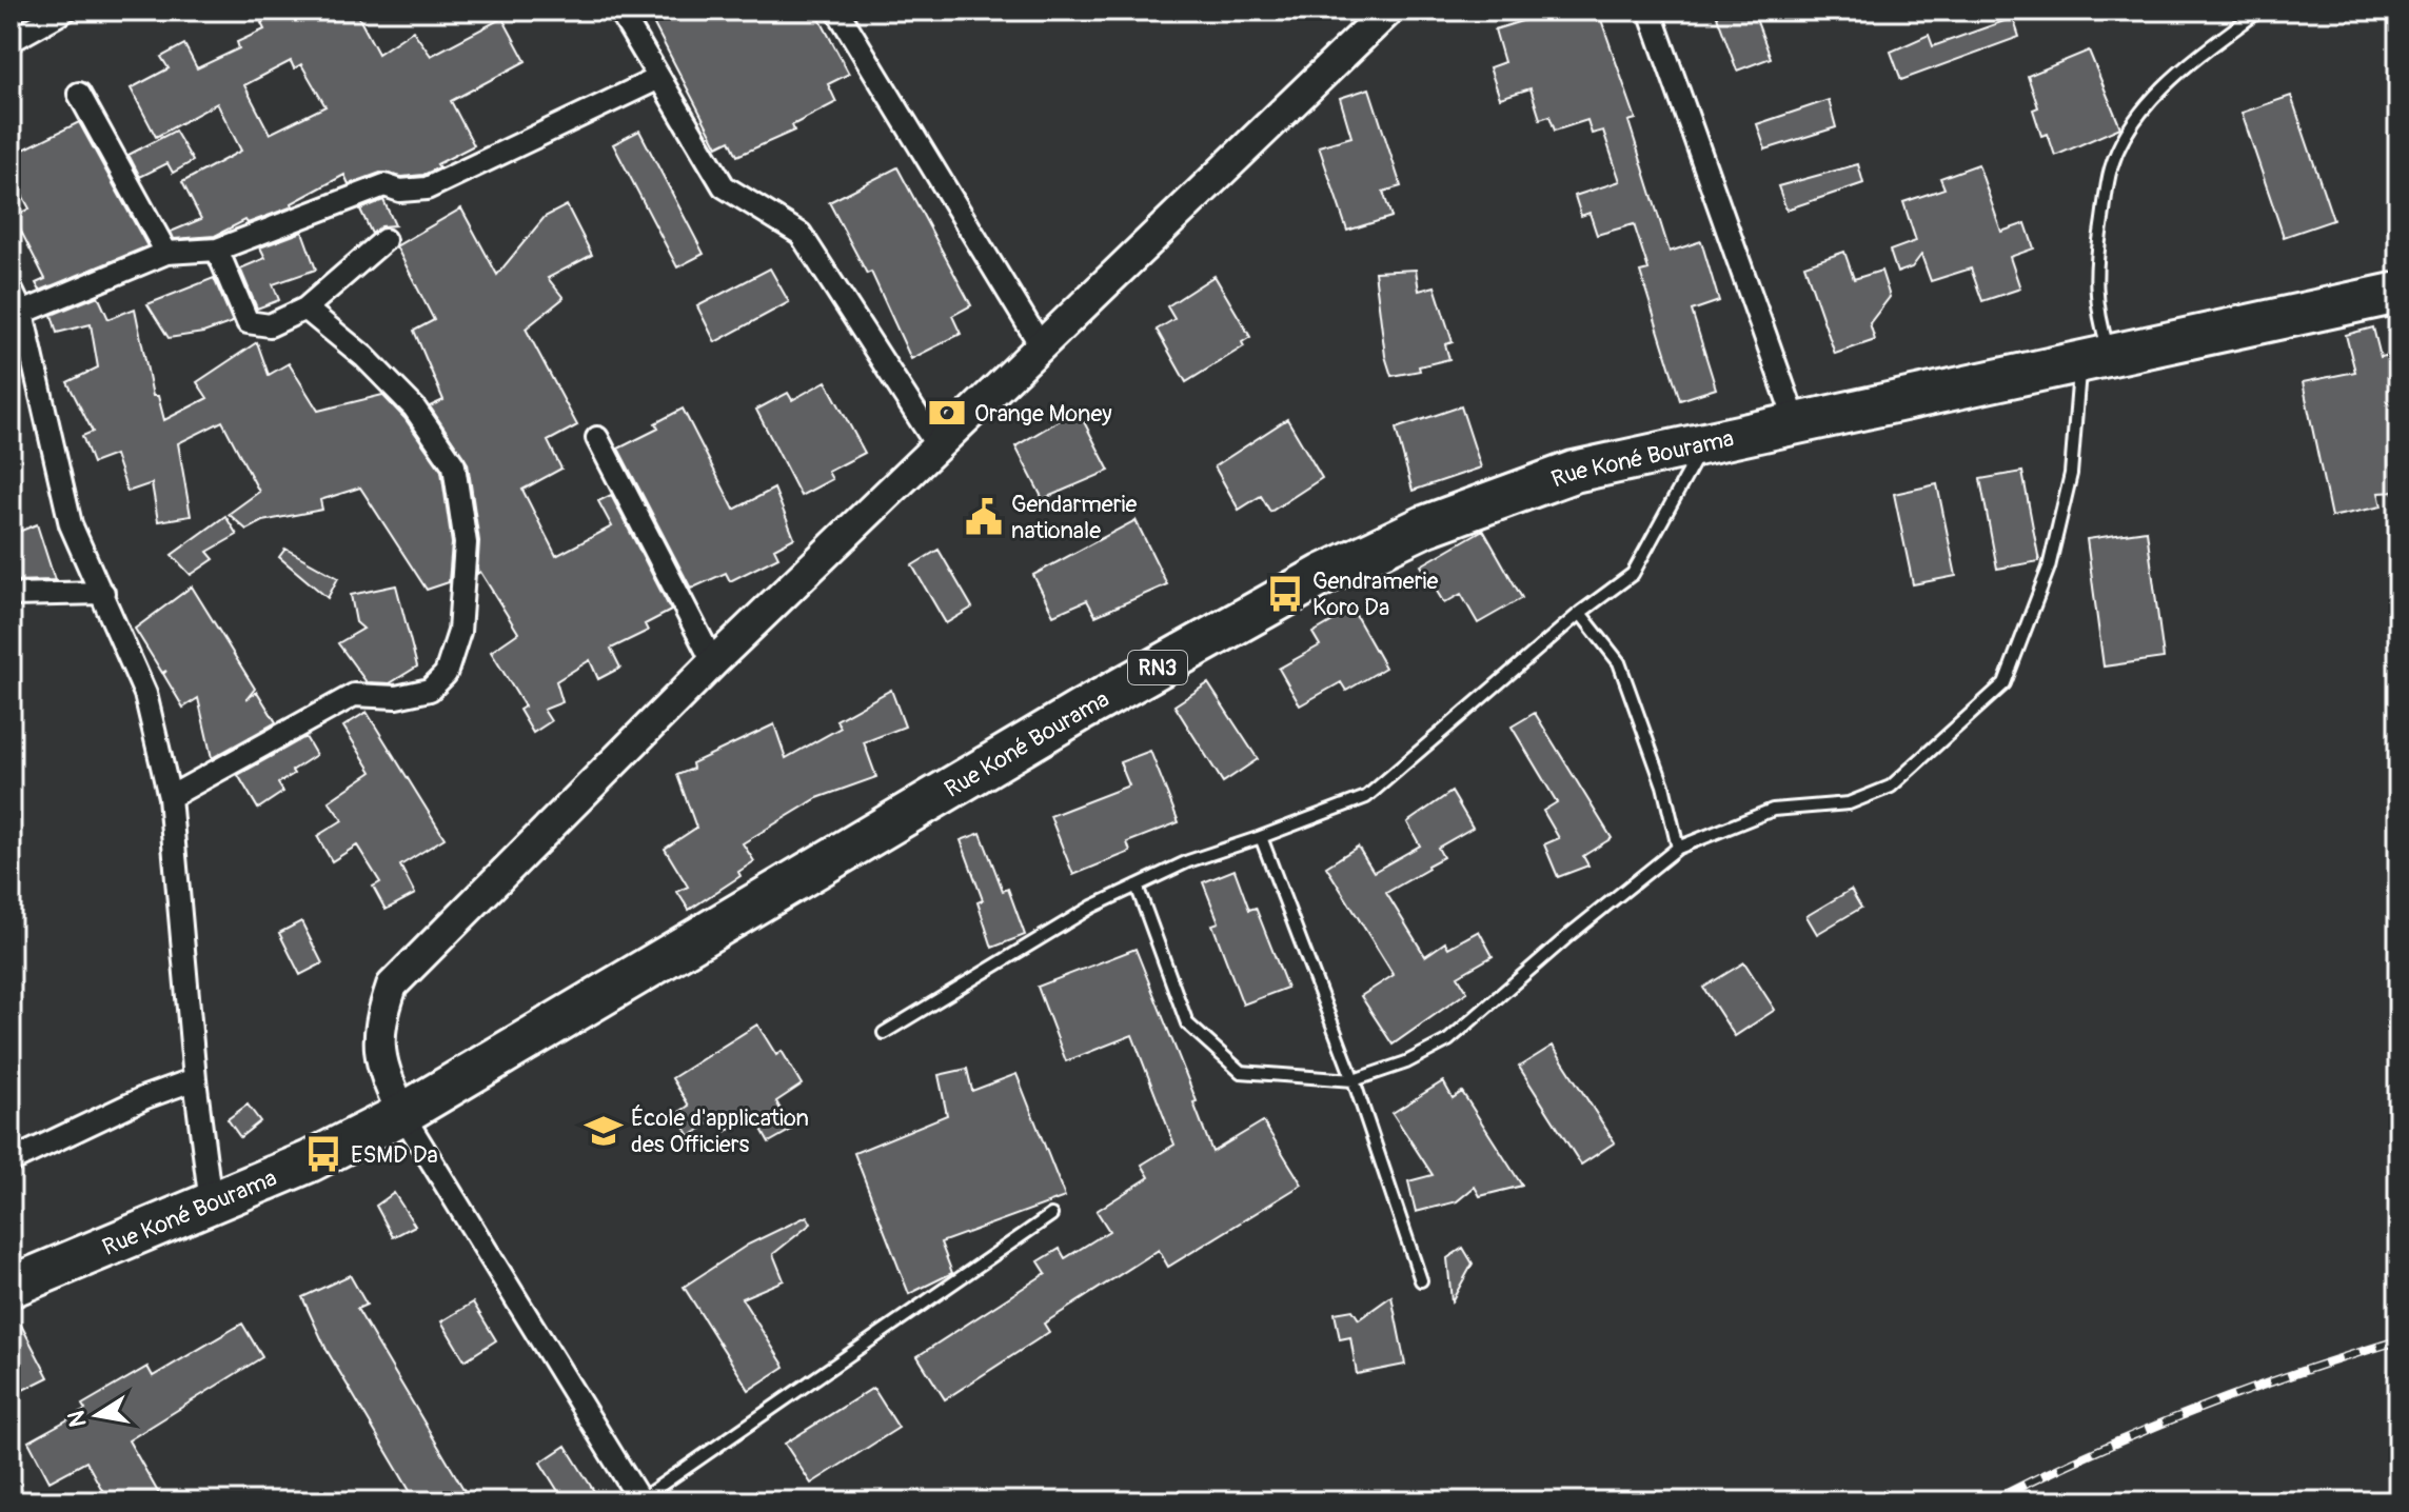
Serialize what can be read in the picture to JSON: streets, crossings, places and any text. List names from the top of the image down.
{
  "streets": {
    "highway": ["Rue Koné Bourama", "RN3"]
  },
  "places": {
    "bank": ["Orange Money"],
    "public building": ["Gendarmerie nationale"],
    "bus stop": ["Gendramerie Koro Da", "ESMD Da"],
    "school or university": ["École d'application des Officiers"]
  },
  "north": "left"
}
